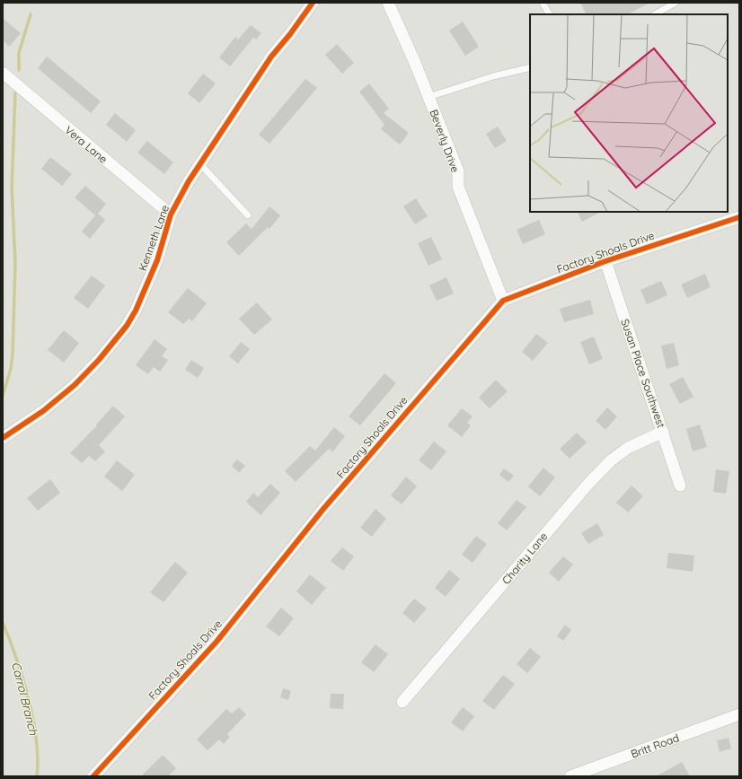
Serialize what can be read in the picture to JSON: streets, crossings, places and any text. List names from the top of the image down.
{
  "streets": {
    "street": [
      "Beverly Drive",
      "Vera Lane",
      "Kenneth Lane",
      "Factory Shoals Drive",
      "Susan Place Southwest",
      "Charity Lane",
      "Britt Road"
    ]
  },
  "crossings": [
    ["Beverly Drive", "Factory Shoals Drive"],
    ["Vera Lane", "Kenneth Lane"],
    ["Factory Shoals Drive", "Susan Place Southwest"],
    ["Susan Place Southwest", "Charity Lane"]
  ],
  "water": ["Carrol Branch"]
}
